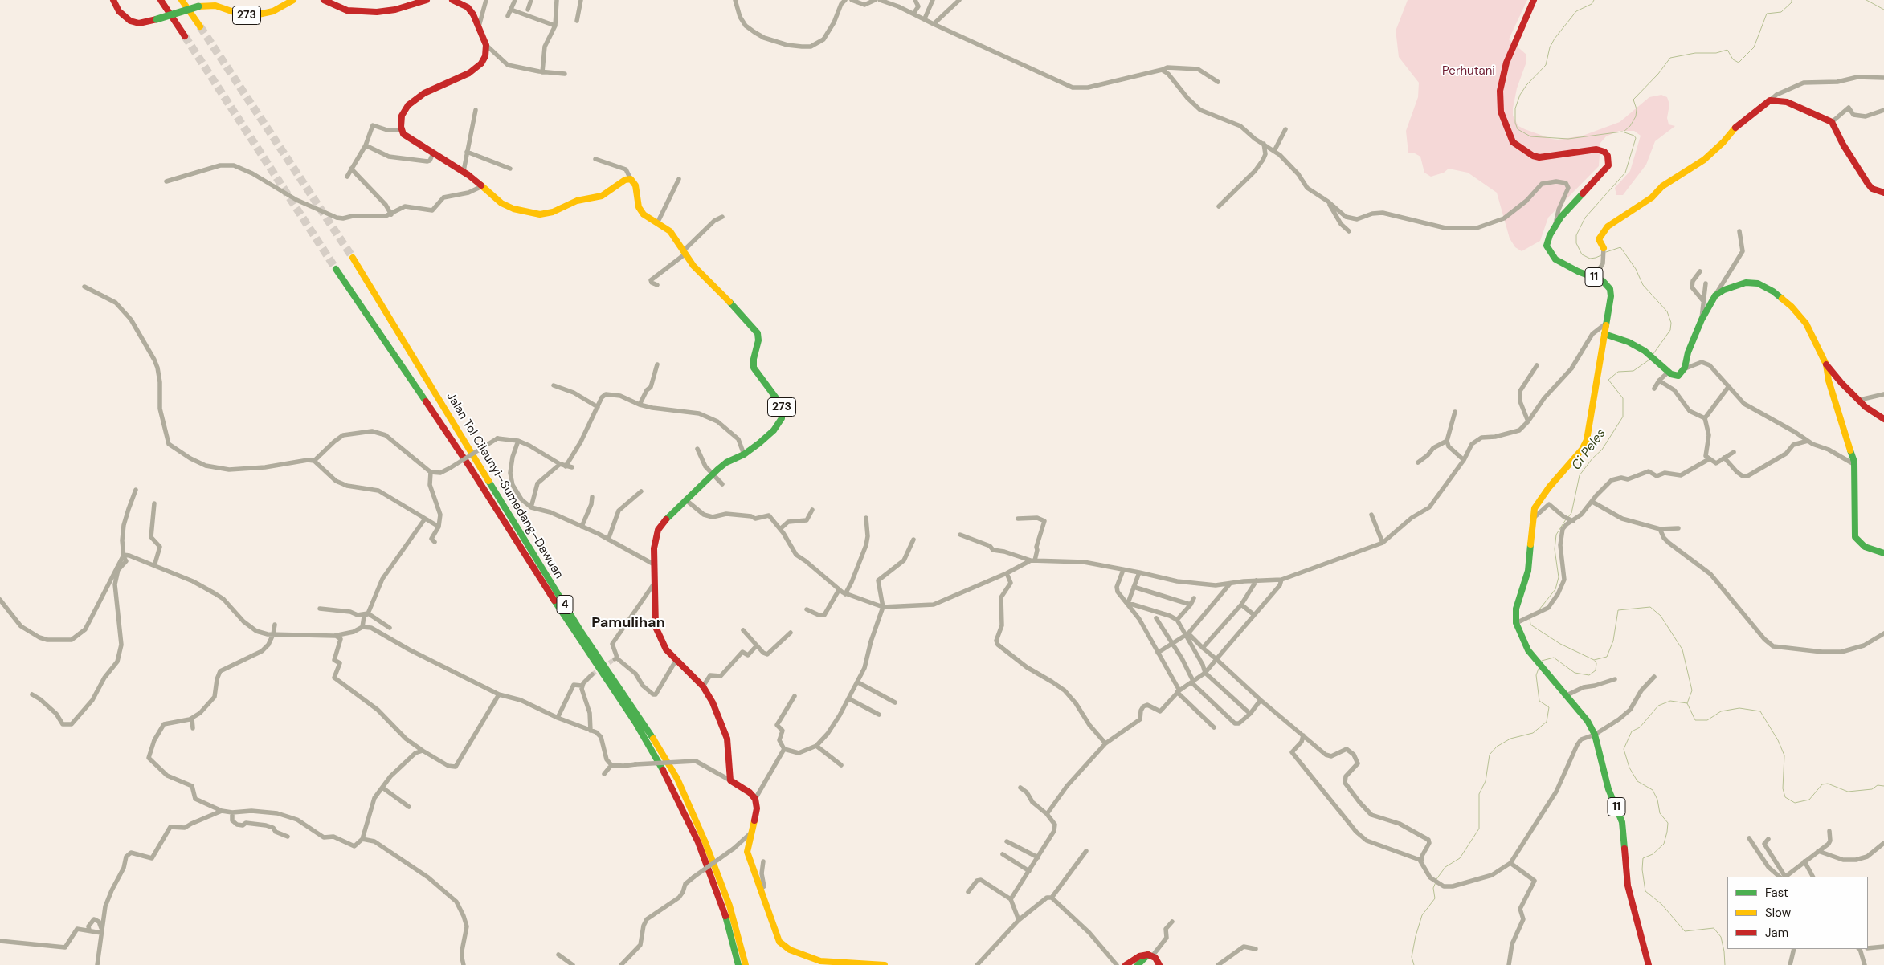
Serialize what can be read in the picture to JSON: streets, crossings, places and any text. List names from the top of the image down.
{
  "streets": {
    "main road": [
      "273",
      "11",
      "Jalan Tol Cileunyi–Sumedang–Dawuan",
      "4"
    ]
  },
  "districts": ["Pamulihan"],
  "water": ["Ci Peles"],
  "parks": ["Perhutani"],
  "legend": ["Fast", "Slow", "Jam"]
}
